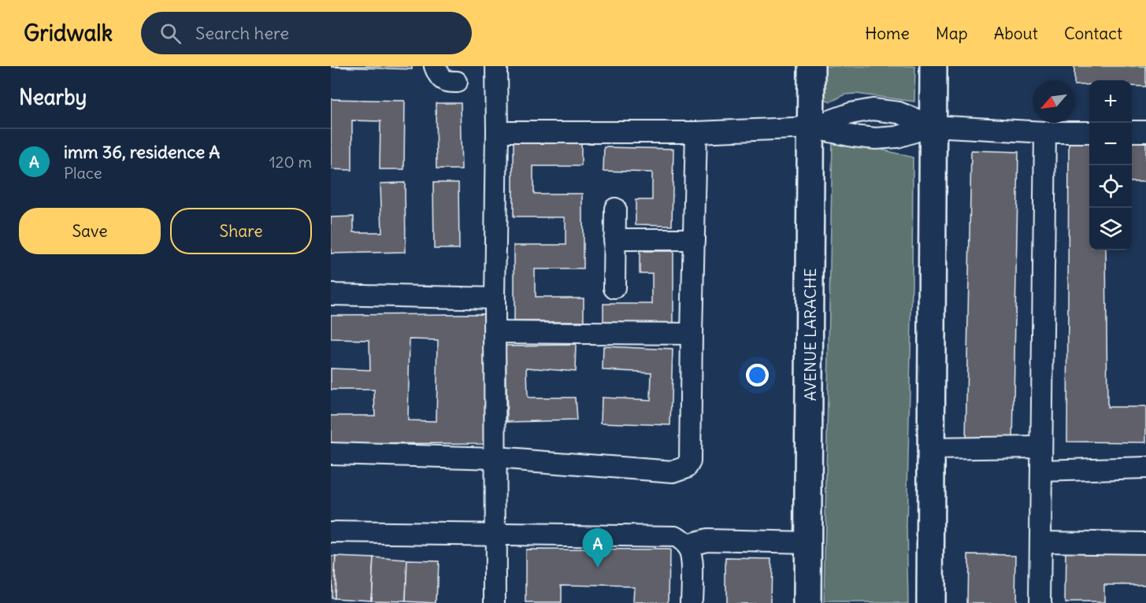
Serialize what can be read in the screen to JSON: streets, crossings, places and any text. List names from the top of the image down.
{
  "streets": {
    "main road": ["AVENUE LARACHE"]
  },
  "north": "bottom left",
  "page": {
    "header": "Gridwalk",
    "search": "Search here",
    "nav": [
      "Home",
      "Map",
      "About",
      "Contact"
    ],
    "heading": "Nearby",
    "map_buttons": ["+", "−"],
    "list": [
      {
        "mark": "A",
        "name": "imm 36, residence A",
        "note": "Place",
        "value": "120 m"
      }
    ],
    "buttons": ["Save", "Share"],
    "pins": "A"
  }
}
